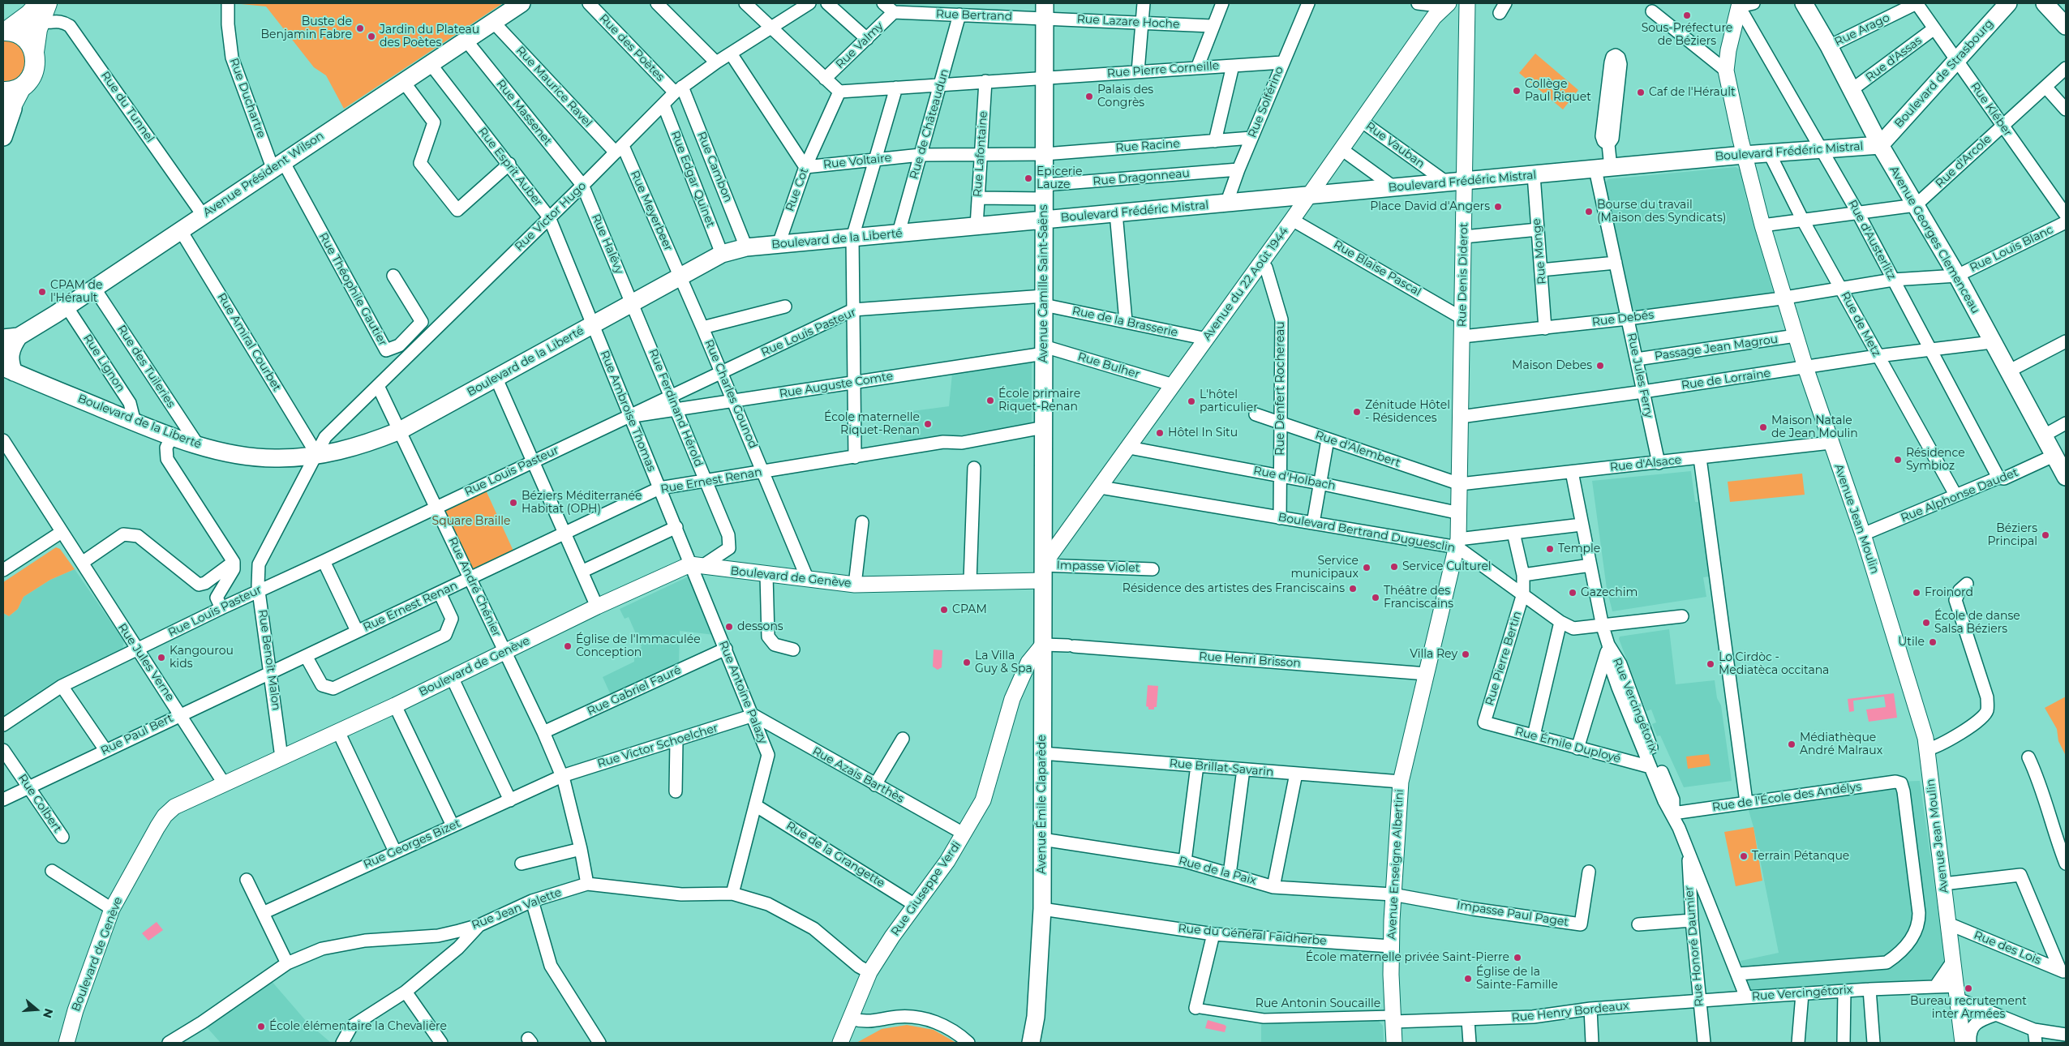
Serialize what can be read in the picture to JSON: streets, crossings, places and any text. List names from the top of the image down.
{
  "streets": {
    "main road": [
      "Boulevard de Strasbourg",
      "Boulevard Frédéric Mistral",
      "Avenue Président Wilson",
      "Boulevard de la Liberté",
      "Avenue Georges Clemenceau",
      "Avenue Camille Saint-Saëns",
      "Avenue Émile Claparède"
    ],
    "street": [
      "Rue Bertrand",
      "Rue Lazare Hoche",
      "Rue Arago",
      "Rue Valmy",
      "Rue des Poètes",
      "Rue d'Assas",
      "Rue Pierre Corneille",
      "Rue Maurice Ravel",
      "Rue Duchartre",
      "Rue Solférino",
      "Rue du Tunnel",
      "Rue Kléber",
      "Rue Massenet",
      "Rue de Châteaudun",
      "Rue Vauban",
      "Rue Racine",
      "Rue Lafontaine",
      "Rue Voltaire",
      "Rue d'Arcole",
      "Rue Esprit Auber",
      "Rue Cambon",
      "Rue Dragonneau",
      "Rue Edgar Quinet",
      "Rue Cot",
      "Rue Meyerbeer",
      "Rue Victor Hugo",
      "Rue d'Austerlitz",
      "Rue Halévy",
      "Rue Louis Blanc",
      "Rue Monge",
      "Rue Blaise Pascal",
      "Rue Denis Diderot",
      "Avenue du 22 Août 1944",
      "Rue Théophile Gautier",
      "Rue Debés",
      "Rue de la Brasserie",
      "Rue de Metz",
      "Rue Louis Pasteur",
      "Rue Amiral Courbet",
      "Passage Jean Magrou",
      "Rue Lignon",
      "Rue Bulher",
      "Rue des Tuileries",
      "Rue Jules Ferry",
      "Rue de Lorraine",
      "Rue Auguste Comte",
      "Rue Denfert Rochereau",
      "Rue Charles Gounod",
      "Rue Ferdinand Hérold",
      "Rue Ambroise Thomas",
      "Rue d'Alembert",
      "Rue d'Alsace",
      "Rue d'Holbach",
      "Rue Ernest Renan",
      "Rue Alphonse Daudet",
      "Avenue Jean Moulin",
      "Boulevard Bertrand Duguesclin",
      "Impasse Violet",
      "Boulevard de Genève",
      "Rue André Chénier",
      "Rue Pierre Bertin",
      "Rue Benoît Malon",
      "Rue Henri Brisson",
      "Rue Jules Verne",
      "Rue Gabriel Fauré",
      "Rue Antoine Palazy",
      "Rue Vercingétorix",
      "Rue Paul Bert",
      "Rue Émile Duployé",
      "Rue Victor Schoelcher",
      "Rue Brillat-Savarin",
      "Rue Azais Barthès",
      "Rue de l'École des Andélys",
      "Rue Colbert",
      "Rue Georges Bizet",
      "Rue de la Grangette",
      "Avenue Enseigne Albertini",
      "Rue de la Paix",
      "Rue Giuseppe Verdi",
      "Rue Jean Valette",
      "Impasse Paul Paget",
      "Rue du Général Faidherbe",
      "Rue Honoré Daumier",
      "Rue des Lois",
      "Rue Antonin Soucaille",
      "Rue Henry Bordeaux"
    ]
  },
  "crossings": [
    ["Rue Bertrand", "Rue Lazare Hoche"],
    ["Rue Bertrand", "Rue Valmy"],
    ["Rue Bertrand", "Rue de Châteaudun"],
    ["Rue Bertrand", "Avenue Camille Saint-Saëns"],
    ["Rue Lazare Hoche", "Avenue Camille Saint-Saëns"],
    ["Rue Arago", "Rue Kléber"],
    ["Rue Arago", "Avenue Georges Clemenceau"],
    ["Rue des Poètes", "Rue Cambon"],
    ["Rue des Poètes", "Rue Victor Hugo"],
    ["Rue d'Assas", "Rue Kléber"],
    ["Rue d'Assas", "Avenue Georges Clemenceau"],
    ["Rue Pierre Corneille", "Rue Solférino"],
    ["Rue Pierre Corneille", "Rue de Châteaudun"],
    ["Rue Pierre Corneille", "Rue Lafontaine"],
    ["Rue Pierre Corneille", "Rue Cot"],
    ["Rue Pierre Corneille", "Avenue Camille Saint-Saëns"],
    ["Boulevard de Strasbourg", "Rue Kléber"],
    ["Boulevard de Strasbourg", "Boulevard Frédéric Mistral"],
    ["Boulevard de Strasbourg", "Avenue Georges Clemenceau"],
    ["Rue Maurice Ravel", "Avenue Président Wilson"],
    ["Rue Maurice Ravel", "Rue Meyerbeer"],
    ["Rue Maurice Ravel", "Rue Victor Hugo"],
    ["Rue Duchartre", "Avenue Président Wilson"],
    ["Rue Duchartre", "Rue Théophile Gautier"],
    ["Rue Solférino", "Rue Racine"],
    ["Rue Solférino", "Boulevard Frédéric Mistral"],
    ["Rue Solférino", "Rue Dragonneau"],
    ["Rue du Tunnel", "Avenue Président Wilson"],
    ["Rue Kléber", "Rue d'Arcole"],
    ["Rue Massenet", "Avenue Président Wilson"],
    ["Rue Massenet", "Rue Victor Hugo"],
    ["Rue Massenet", "Rue Halévy"],
    ["Rue de Châteaudun", "Rue Voltaire"],
    ["Rue de Châteaudun", "Boulevard de la Liberté"],
    ["Rue Vauban", "Boulevard Frédéric Mistral"],
    ["Rue Vauban", "Rue Denis Diderot"],
    ["Rue Vauban", "Avenue du 22 Août 1944"],
    ["Rue Racine", "Rue Voltaire"],
    ["Rue Racine", "Avenue Camille Saint-Saëns"],
    ["Boulevard Frédéric Mistral", "Boulevard de la Liberté"],
    ["Boulevard Frédéric Mistral", "Rue d'Austerlitz"],
    ["Boulevard Frédéric Mistral", "Avenue Georges Clemenceau"],
    ["Boulevard Frédéric Mistral", "Rue Monge"],
    ["Boulevard Frédéric Mistral", "Rue Denis Diderot"],
    ["Boulevard Frédéric Mistral", "Avenue Camille Saint-Saëns"],
    ["Boulevard Frédéric Mistral", "Avenue du 22 Août 1944"],
    ["Boulevard Frédéric Mistral", "Rue de Metz"],
    ["Boulevard Frédéric Mistral", "Rue Jules Ferry"],
    ["Boulevard Frédéric Mistral", "Avenue Jean Moulin"],
    ["Rue Lafontaine", "Rue Voltaire"],
    ["Rue Lafontaine", "Rue Dragonneau"],
    ["Rue Lafontaine", "Boulevard de la Liberté"],
    ["Rue Voltaire", "Rue Cot"],
    ["Rue Voltaire", "Avenue Camille Saint-Saëns"],
    ["Rue d'Arcole", "Avenue Georges Clemenceau"],
    ["Rue Esprit Auber", "Avenue Président Wilson"],
    ["Rue Esprit Auber", "Rue Victor Hugo"],
    ["Rue Esprit Auber", "Boulevard de la Liberté"],
    ["Rue Esprit Auber", "Rue Ambroise Thomas"],
    ["Rue Cambon", "Rue Victor Hugo"],
    ["Rue Cambon", "Boulevard de la Liberté"],
    ["Avenue Président Wilson", "Boulevard de la Liberté"],
    ["Avenue Président Wilson", "Rue Théophile Gautier"],
    ["Avenue Président Wilson", "Rue Amiral Courbet"],
    ["Avenue Président Wilson", "Rue Lignon"],
    ["Avenue Président Wilson", "Rue des Tuileries"],
    ["Rue Dragonneau", "Avenue Camille Saint-Saëns"],
    ["Rue Edgar Quinet", "Rue Victor Hugo"],
    ["Rue Edgar Quinet", "Boulevard de la Liberté"],
    ["Rue Cot", "Boulevard de la Liberté"],
    ["Rue Meyerbeer", "Rue Victor Hugo"],
    ["Rue Meyerbeer", "Boulevard de la Liberté"],
    ["Rue Meyerbeer", "Rue Charles Gounod"],
    ["Rue Victor Hugo", "Boulevard de la Liberté"],
    ["Rue Victor Hugo", "Rue Halévy"],
    ["Rue Victor Hugo", "Rue Amiral Courbet"],
    ["Rue Victor Hugo", "Rue André Chénier"],
    ["Rue Victor Hugo", "Rue Benoît Malon"],
    ["Boulevard de la Liberté", "Rue Halévy"],
    ["Boulevard de la Liberté", "Avenue Camille Saint-Saëns"],
    ["Boulevard de la Liberté", "Rue Amiral Courbet"],
    ["Boulevard de la Liberté", "Rue Lignon"],
    ["Boulevard de la Liberté", "Rue des Tuileries"],
    ["Boulevard de la Liberté", "Rue Charles Gounod"],
    ["Boulevard de la Liberté", "Rue Ferdinand Hérold"],
    ["Boulevard de la Liberté", "Rue Ambroise Thomas"],
    ["Boulevard de la Liberté", "Rue André Chénier"],
    ["Boulevard de la Liberté", "Rue Benoît Malon"],
    ["Rue d'Austerlitz", "Rue Debés"],
    ["Rue d'Austerlitz", "Rue de Lorraine"],
    ["Rue d'Austerlitz", "Rue Alphonse Daudet"],
    ["Rue d'Austerlitz", "Avenue Jean Moulin"],
    ["Avenue Georges Clemenceau", "Rue Louis Blanc"],
    ["Avenue Georges Clemenceau", "Rue Debés"],
    ["Avenue Georges Clemenceau", "Rue de Lorraine"],
    ["Avenue Georges Clemenceau", "Rue Alphonse Daudet"],
    ["Rue Halévy", "Rue Ferdinand Hérold"],
    ["Rue Louis Blanc", "Rue Debés"],
    ["Rue Monge", "Rue Debés"],
    ["Rue Blaise Pascal", "Rue Denis Diderot"],
    ["Rue Blaise Pascal", "Avenue du 22 Août 1944"],
    ["Rue Denis Diderot", "Rue Debés"],
    ["Rue Denis Diderot", "Rue de Lorraine"],
    ["Rue Denis Diderot", "Rue d'Alembert"],
    ["Rue Denis Diderot", "Rue d'Alsace"],
    ["Rue Denis Diderot", "Rue d'Holbach"],
    ["Rue Denis Diderot", "Boulevard Bertrand Duguesclin"],
    ["Rue Denis Diderot", "Avenue Enseigne Albertini"],
    ["Avenue Camille Saint-Saëns", "Avenue du 22 Août 1944"],
    ["Avenue Camille Saint-Saëns", "Rue de la Brasserie"],
    ["Avenue Camille Saint-Saëns", "Rue Louis Pasteur"],
    ["Avenue Camille Saint-Saëns", "Rue Bulher"],
    ["Avenue Camille Saint-Saëns", "Rue Auguste Comte"],
    ["Avenue Camille Saint-Saëns", "Rue Ernest Renan"],
    ["Avenue Camille Saint-Saëns", "Impasse Violet"],
    ["Avenue Camille Saint-Saëns", "Boulevard de Genève"],
    ["Avenue Camille Saint-Saëns", "Avenue Émile Claparède"],
    ["Avenue du 22 Août 1944", "Rue de la Brasserie"],
    ["Avenue du 22 Août 1944", "Rue Bulher"],
    ["Avenue du 22 Août 1944", "Rue Denfert Rochereau"],
    ["Avenue du 22 Août 1944", "Rue d'Holbach"],
    ["Avenue du 22 Août 1944", "Boulevard Bertrand Duguesclin"],
    ["Avenue du 22 Août 1944", "Impasse Violet"],
    ["Avenue du 22 Août 1944", "Boulevard de Genève"],
    ["Avenue du 22 Août 1944", "Avenue Émile Claparède"],
    ["Rue Debés", "Rue de Metz"],
    ["Rue Debés", "Rue Jules Ferry"],
    ["Rue Debés", "Avenue Jean Moulin"],
    ["Rue de la Brasserie", "Rue Louis Pasteur"],
    ["Rue de Metz", "Rue de Lorraine"],
    ["Rue de Metz", "Rue Alphonse Daudet"],
    ["Rue Louis Pasteur", "Rue Auguste Comte"],
    ["Rue Louis Pasteur", "Rue Charles Gounod"],
    ["Rue Louis Pasteur", "Rue Ferdinand Hérold"],
    ["Rue Louis Pasteur", "Rue Ambroise Thomas"],
    ["Rue Louis Pasteur", "Rue André Chénier"],
    ["Rue Louis Pasteur", "Rue Benoît Malon"],
    ["Rue Louis Pasteur", "Rue Jules Verne"],
    ["Rue Amiral Courbet", "Rue Benoît Malon"],
    ["Passage Jean Magrou", "Rue Jules Ferry"],
    ["Passage Jean Magrou", "Avenue Jean Moulin"],
    ["Rue Bulher", "Rue Auguste Comte"],
    ["Rue Jules Ferry", "Rue de Lorraine"],
    ["Rue Jules Ferry", "Rue d'Alsace"],
    ["Rue de Lorraine", "Avenue Jean Moulin"],
    ["Rue Auguste Comte", "Rue Charles Gounod"],
    ["Rue Auguste Comte", "Rue Ferdinand Hérold"],
    ["Rue Auguste Comte", "Rue Ambroise Thomas"],
    ["Rue Denfert Rochereau", "Rue d'Alembert"],
    ["Rue Denfert Rochereau", "Rue d'Holbach"],
    ["Rue Denfert Rochereau", "Boulevard Bertrand Duguesclin"],
    ["Rue Charles Gounod", "Rue Ernest Renan"],
    ["Rue Charles Gounod", "Boulevard de Genève"],
    ["Rue Ferdinand Hérold", "Rue Ernest Renan"],
    ["Rue Ferdinand Hérold", "Boulevard de Genève"],
    ["Rue Ambroise Thomas", "Rue Ernest Renan"],
    ["Rue Ambroise Thomas", "Boulevard de Genève"],
    ["Rue Ambroise Thomas", "Rue Antoine Palazy"],
    ["Rue d'Alembert", "Rue d'Alsace"],
    ["Rue d'Alsace", "Avenue Jean Moulin"],
    ["Rue d'Alsace", "Rue Vercingétorix"],
    ["Rue Ernest Renan", "Rue André Chénier"],
    ["Rue Ernest Renan", "Rue Benoît Malon"],
    ["Rue Ernest Renan", "Rue Paul Bert"],
    ["Rue Alphonse Daudet", "Avenue Jean Moulin"],
    ["Avenue Jean Moulin", "Rue Vercingétorix"],
    ["Avenue Jean Moulin", "Rue des Lois"],
    ["Boulevard Bertrand Duguesclin", "Rue Pierre Bertin"],
    ["Boulevard Bertrand Duguesclin", "Rue Vercingétorix"],
    ["Boulevard Bertrand Duguesclin", "Avenue Enseigne Albertini"],
    ["Impasse Violet", "Boulevard de Genève"],
    ["Impasse Violet", "Avenue Émile Claparède"],
    ["Boulevard de Genève", "Rue André Chénier"],
    ["Boulevard de Genève", "Rue Benoît Malon"],
    ["Boulevard de Genève", "Rue Jules Verne"],
    ["Boulevard de Genève", "Rue Antoine Palazy"],
    ["Boulevard de Genève", "Avenue Émile Claparède"],
    ["Rue André Chénier", "Rue Gabriel Fauré"],
    ["Rue André Chénier", "Rue Victor Schoelcher"],
    ["Rue André Chénier", "Rue Georges Bizet"],
    ["Rue André Chénier", "Rue Jean Valette"],
    ["Rue Pierre Bertin", "Rue Émile Duployé"],
    ["Rue Benoît Malon", "Rue Paul Bert"],
    ["Rue Henri Brisson", "Avenue Émile Claparède"],
    ["Rue Henri Brisson", "Avenue Enseigne Albertini"],
    ["Rue Henri Brisson", "Rue Giuseppe Verdi"],
    ["Rue Jules Verne", "Rue Paul Bert"],
    ["Rue Gabriel Fauré", "Rue Antoine Palazy"],
    ["Rue Antoine Palazy", "Rue Victor Schoelcher"],
    ["Rue Antoine Palazy", "Rue Azais Barthès"],
    ["Rue Antoine Palazy", "Rue de la Grangette"],
    ["Rue Antoine Palazy", "Rue Jean Valette"],
    ["Rue Vercingétorix", "Rue Émile Duployé"],
    ["Rue Vercingétorix", "Rue de l'École des Andélys"],
    ["Rue Vercingétorix", "Rue Honoré Daumier"],
    ["Rue Vercingétorix", "Rue Henry Bordeaux"],
    ["Rue Paul Bert", "Rue Colbert"],
    ["Rue Victor Schoelcher", "Rue Azais Barthès"],
    ["Rue Victor Schoelcher", "Rue Georges Bizet"],
    ["Rue Brillat-Savarin", "Avenue Émile Claparède"],
    ["Rue Brillat-Savarin", "Avenue Enseigne Albertini"],
    ["Rue Azais Barthès", "Rue Giuseppe Verdi"],
    ["Avenue Émile Claparède", "Rue de la Paix"],
    ["Avenue Émile Claparède", "Rue Giuseppe Verdi"],
    ["Avenue Émile Claparède", "Rue du Général Faidherbe"],
    ["Rue de la Grangette", "Rue Giuseppe Verdi"],
    ["Avenue Enseigne Albertini", "Rue de la Paix"],
    ["Avenue Enseigne Albertini", "Impasse Paul Paget"],
    ["Avenue Enseigne Albertini", "Rue du Général Faidherbe"],
    ["Avenue Enseigne Albertini", "Rue Antonin Soucaille"],
    ["Avenue Enseigne Albertini", "Rue Henry Bordeaux"],
    ["Rue de la Paix", "Impasse Paul Paget"],
    ["Rue Giuseppe Verdi", "Rue Jean Valette"],
    ["Rue Honoré Daumier", "Rue Henry Bordeaux"],
    ["Rue Antonin Soucaille", "Rue Henry Bordeaux"]
  ],
  "parks": ["Square Braille"],
  "places": [
    "Sous-Préfecture de Béziers",
    "Buste de Benjamin Fabre",
    "Jardin du Plateau des Poètes",
    "Collège Paul Riquet",
    "Caf de l'Hérault",
    "Palais des Congrès",
    "Epicerie Lauze",
    "Place David d'Angers",
    "Bourse du travail (Maison des Syndicats)",
    "CPAM de l'Hérault",
    "Maison Debes",
    "École primaire Riquet-Renan",
    "L'hôtel particulier",
    "Zénitude Hôtel - Résidences",
    "École maternelle Riquet-Renan",
    "Maison Natale de Jean Moulin",
    "Hôtel In Situ",
    "Résidence Symbioz",
    "Béziers Méditerranée Habitat (OPH)",
    "Béziers Principal",
    "Temple",
    "Service Culturel",
    "Service municipaux",
    "Résidence des artistes des Franciscains",
    "Gazechim",
    "Froinord",
    "Théâtre des Franciscains",
    "CPAM",
    "École de danse Salsa Béziers",
    "dessons",
    "Utile",
    "Église de l'Immaculée Conception",
    "Villa Rey",
    "Kangourou kids",
    "La Villa Guy & Spa",
    "Lo Cirdòc - Mediatèca occitana",
    "Médiathèque André Malraux",
    "Terrain Pétanque",
    "École maternelle privée Saint-Pierre",
    "Église de la Sainte-Famille",
    "Bureau recrutement inter Armées",
    "École élémentaire la Chevalière"
  ],
  "north": "right"
}
